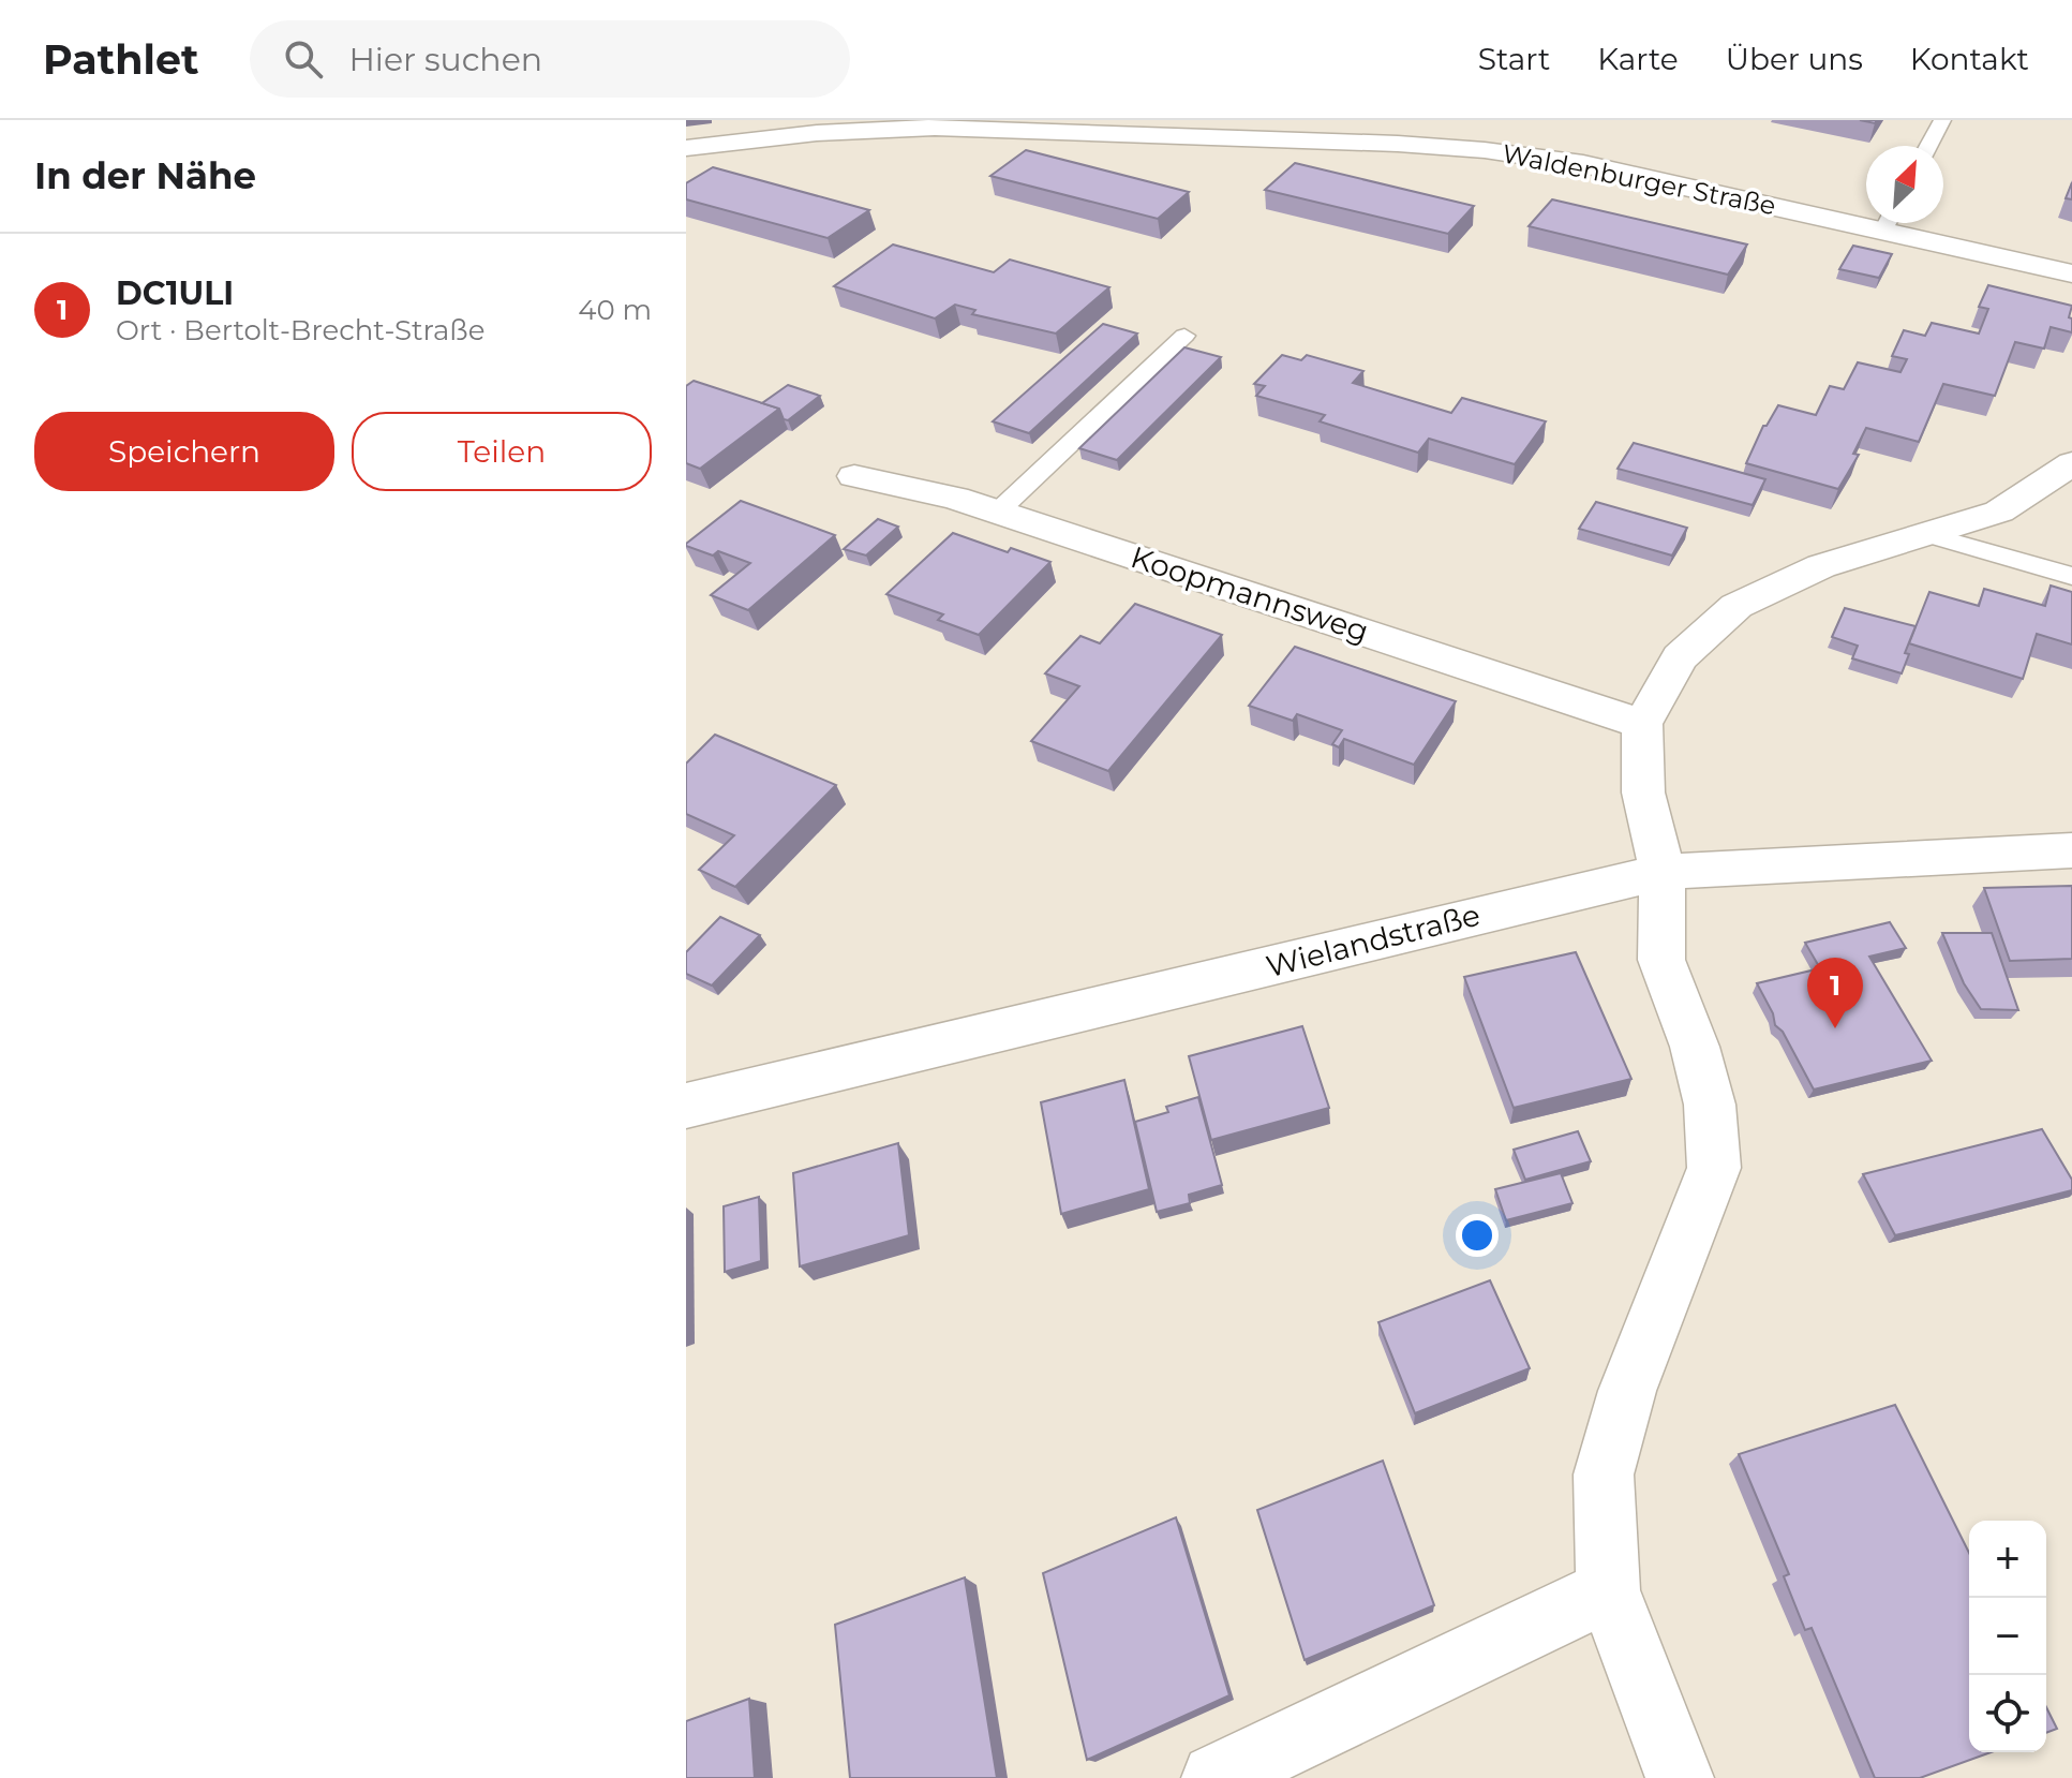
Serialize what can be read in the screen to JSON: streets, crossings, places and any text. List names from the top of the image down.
{
  "streets": {
    "street": ["Waldenburger Straße", "Koopmannsweg", "Wielandstraße"]
  },
  "north": "top right",
  "page": {
    "header": "Pathlet",
    "search": "Hier suchen",
    "nav": [
      "Start",
      "Karte",
      "Über uns",
      "Kontakt"
    ],
    "heading": "In der Nähe",
    "list": [
      {
        "mark": "1",
        "name": "DC1ULI",
        "note": "Ort · Bertolt-Brecht-Straße",
        "value": "40 m"
      }
    ],
    "buttons": ["Speichern", "Teilen"],
    "pins": "1",
    "map_buttons": ["+", "−"]
  }
}
